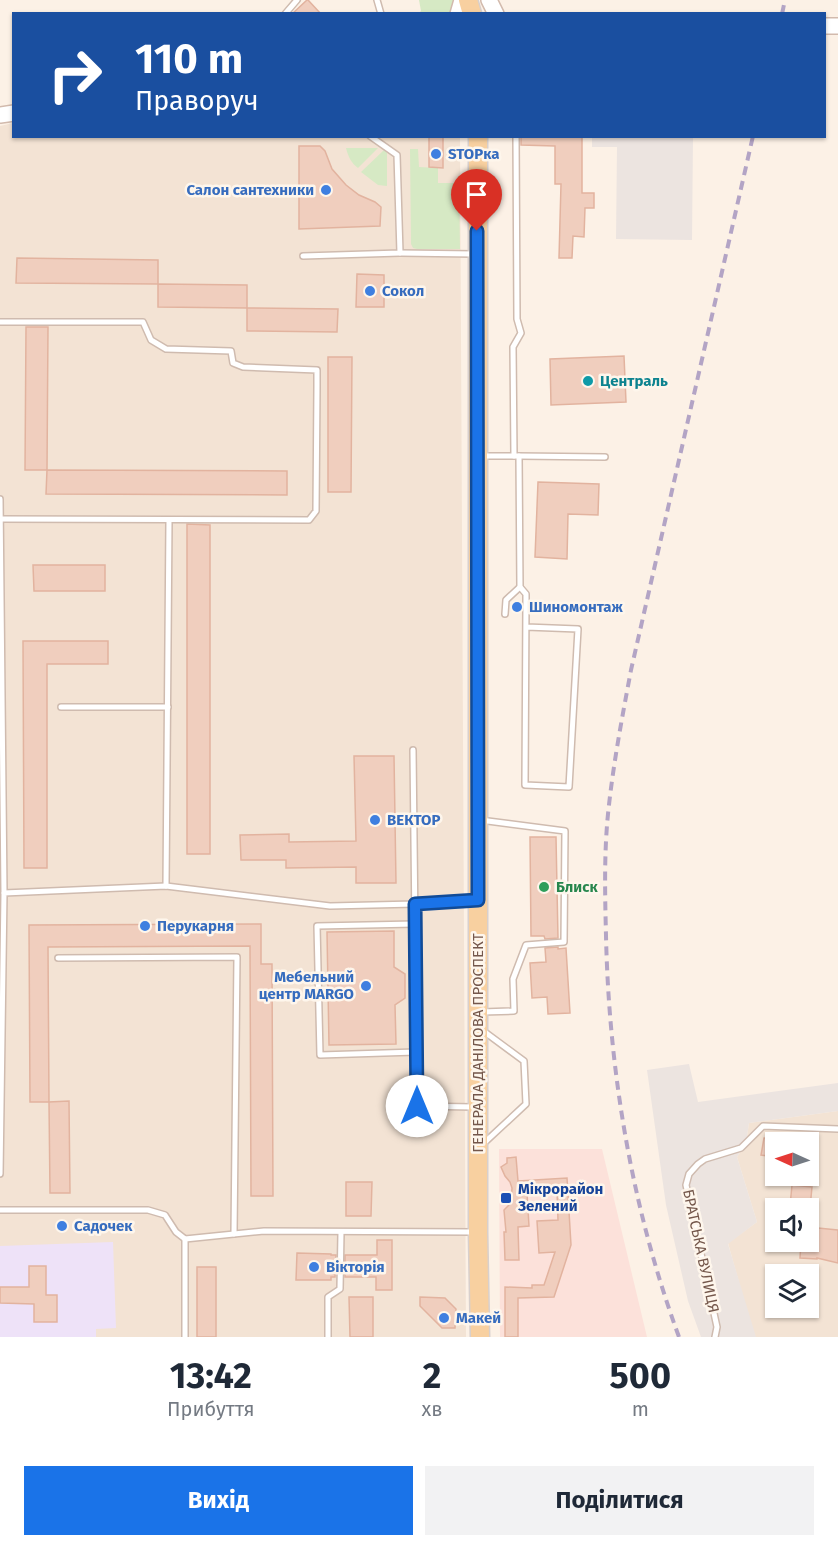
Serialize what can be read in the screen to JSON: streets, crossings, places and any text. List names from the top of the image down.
{
  "streets": {
    "main road": ["ГЕНЕРАЛА ДАНІЛОВА ПРОСПЕКТ"],
    "lane": ["БРАТСЬКА ВУЛИЦЯ"]
  },
  "places": {
    "other": [
      "STOPка",
      "Салон сантехники",
      "Сокол",
      "Централь",
      "Шиномонтаж",
      "ВЕКТОР",
      "Блиск",
      "Перукарня",
      "Мебельний центр MARGO",
      "Садочек",
      "Вікторія",
      "Макей"
    ],
    "transit": ["Мікрорайон Зелений"]
  },
  "north": "left",
  "page": {
    "turn": ["110 m", "Праворуч"],
    "eta": [
      "13:42",
      "Прибуття",
      "2",
      "хв",
      "500",
      "m"
    ],
    "buttons": ["Вихід", "Поділитися"]
  }
}
